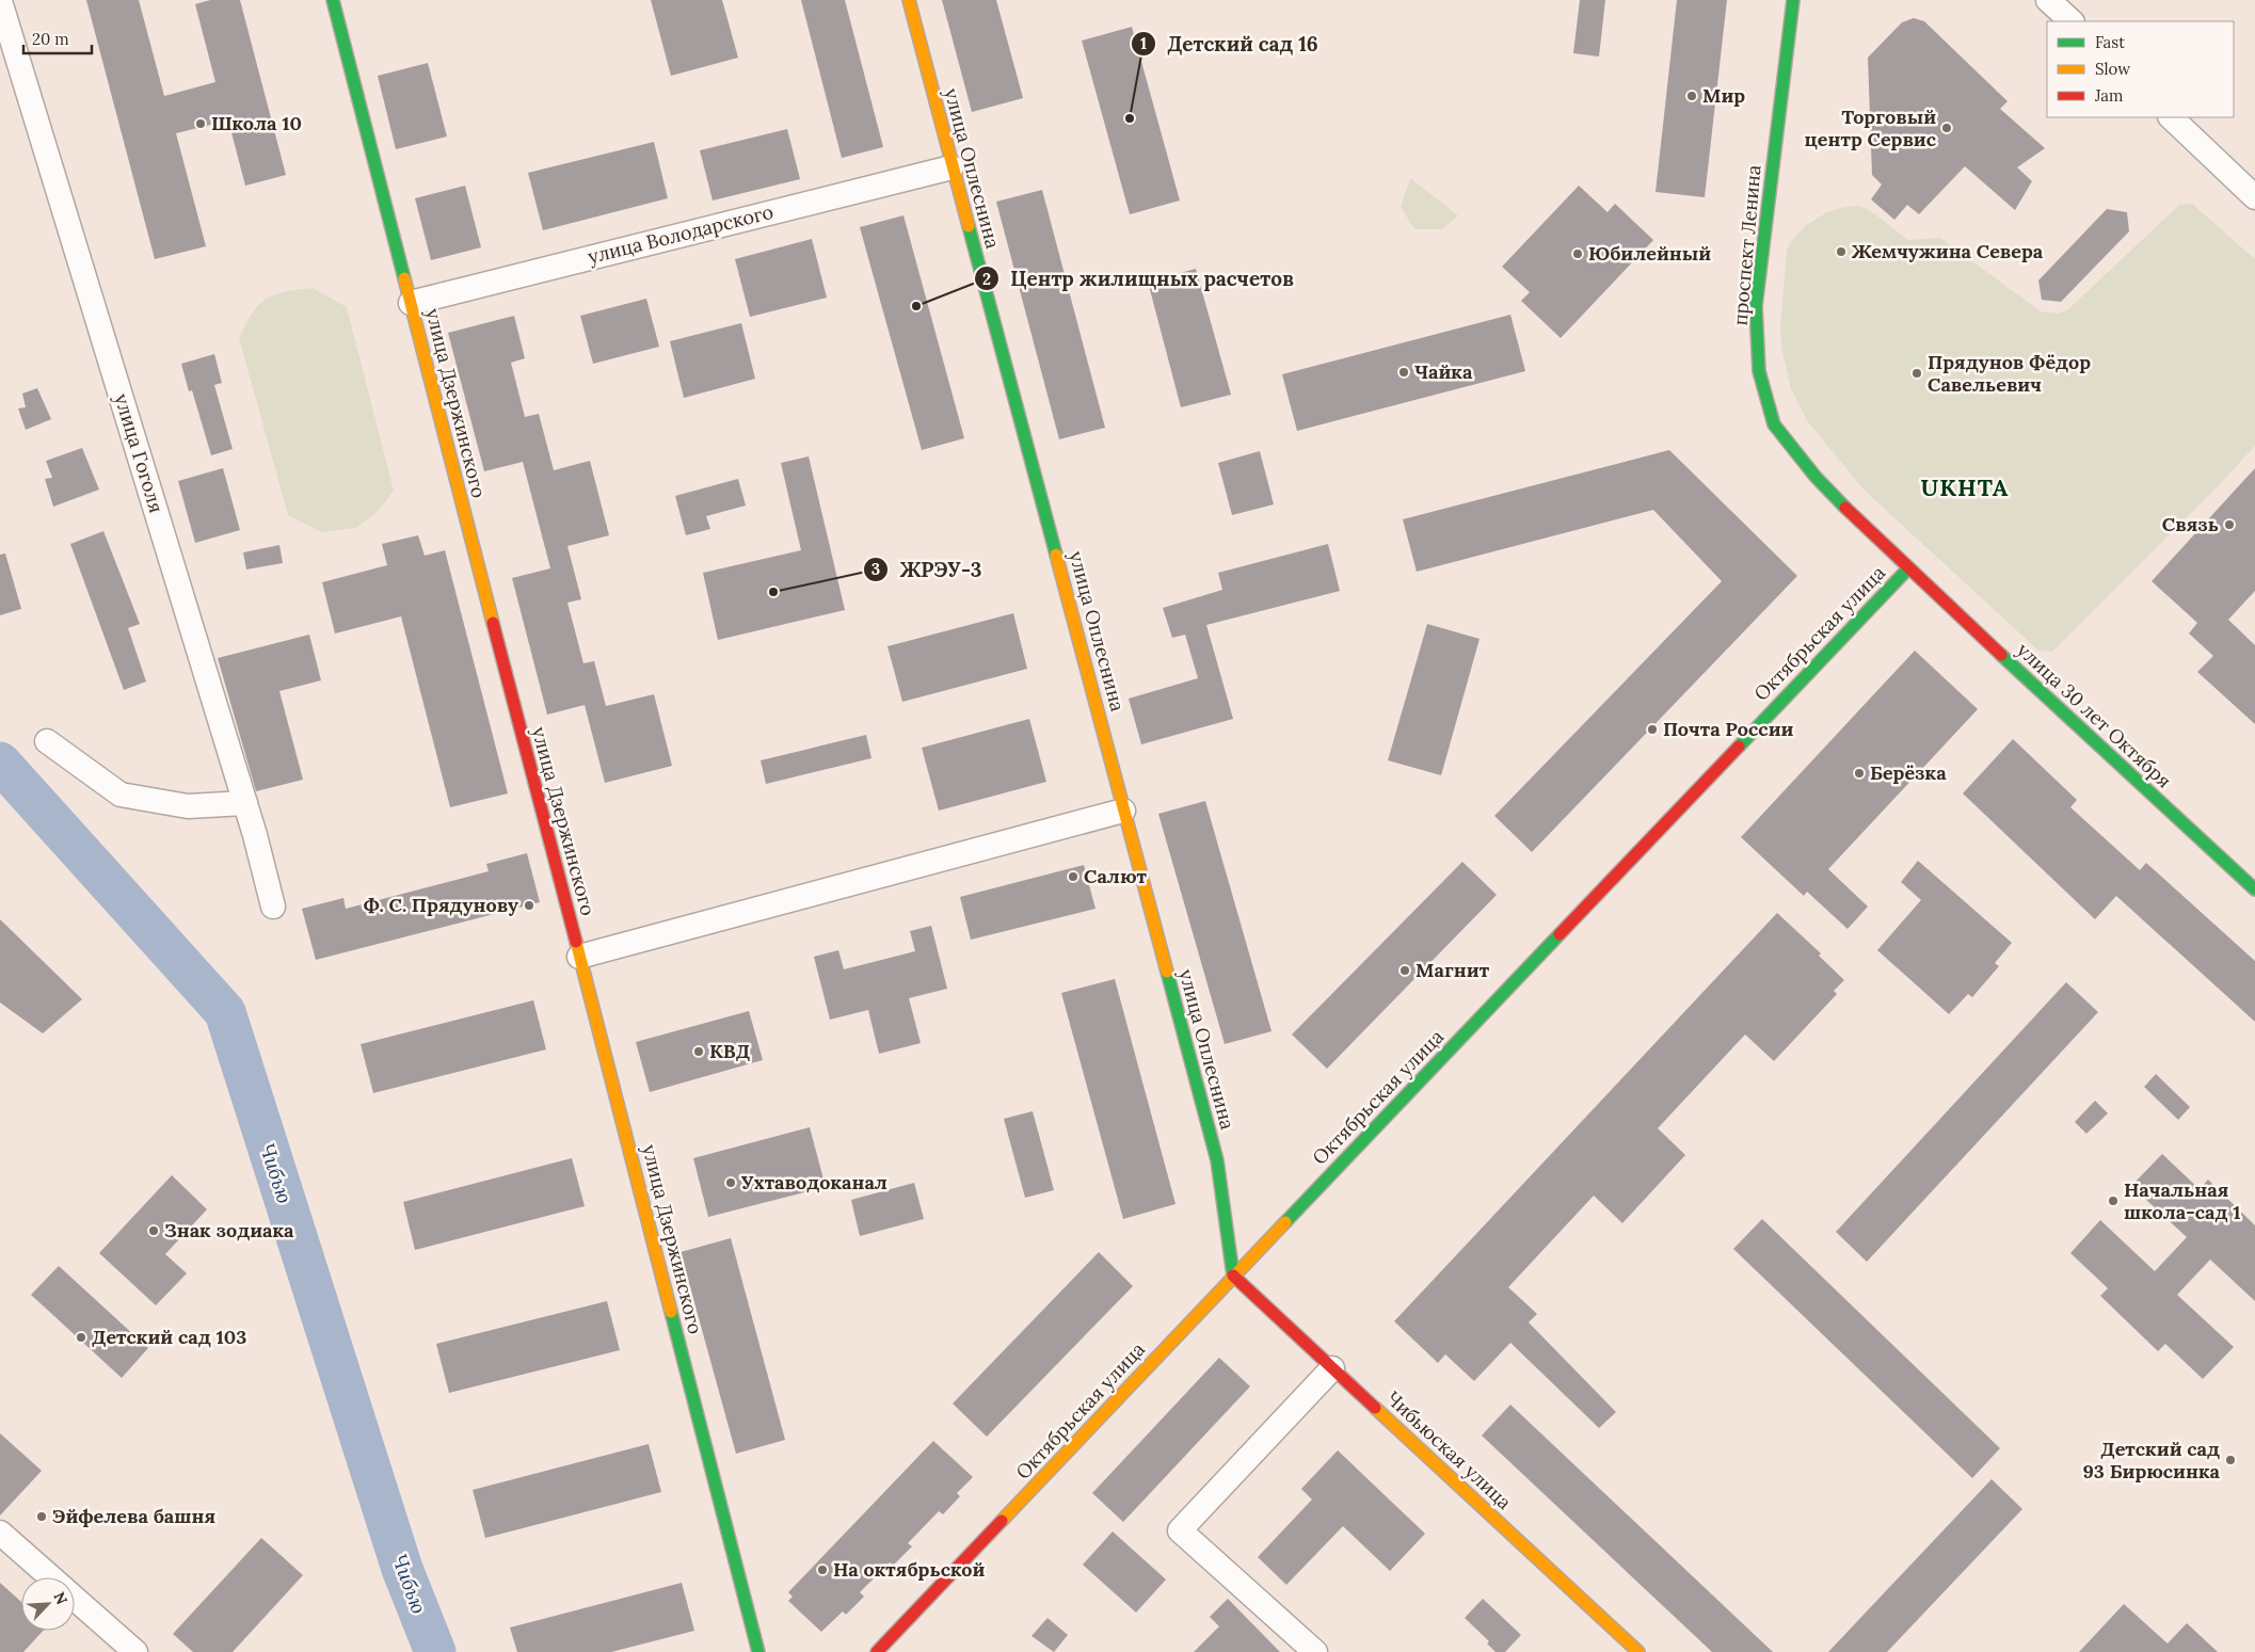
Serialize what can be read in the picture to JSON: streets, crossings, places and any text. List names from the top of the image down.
{
  "streets": {
    "street": [
      "улица Оплеснина",
      "улица Володарского",
      "проспект Ленина",
      "улица Дзержинского",
      "улица Гоголя",
      "Октябрьская улица",
      "улица 30 лет Октября",
      "Чибьюская улица"
    ]
  },
  "crossings": [
    ["улица Оплеснина", "улица Володарского"],
    ["улица Оплеснина", "Октябрьская улица"],
    ["улица Оплеснина", "Чибьюская улица"],
    ["улица Володарского", "улица Дзержинского"],
    ["проспект Ленина", "Октябрьская улица"],
    ["проспект Ленина", "улица 30 лет Октября"],
    ["Октябрьская улица", "улица 30 лет Октября"],
    ["Октябрьская улица", "Чибьюская улица"]
  ],
  "districts": ["UKHTA"],
  "water": ["Чибью"],
  "places": [
    "Мир",
    "Детский сад 16",
    "Школа 10",
    "Торговый центр Сервис",
    "Жемчужина Севера",
    "Юбилейный",
    "Центр жилищных расчетов",
    "Чайка",
    "Прядунов Фёдор Савельевич",
    "Связь",
    "ЖРЭУ-3",
    "Почта России",
    "Берёзка",
    "Салют",
    "Ф. С. Прядунову",
    "Магнит",
    "КВД",
    "Ухтаводоканал",
    "Начальная школа-сад 1",
    "Знак зодиака",
    "Детский сад 103",
    "Детский сад 93 Бирюсинка",
    "Эйфелева башня",
    "На октябрьской"
  ],
  "legend": ["Fast", "Slow", "Jam"],
  "scale_bar": "20 m",
  "north": "top right"
}
